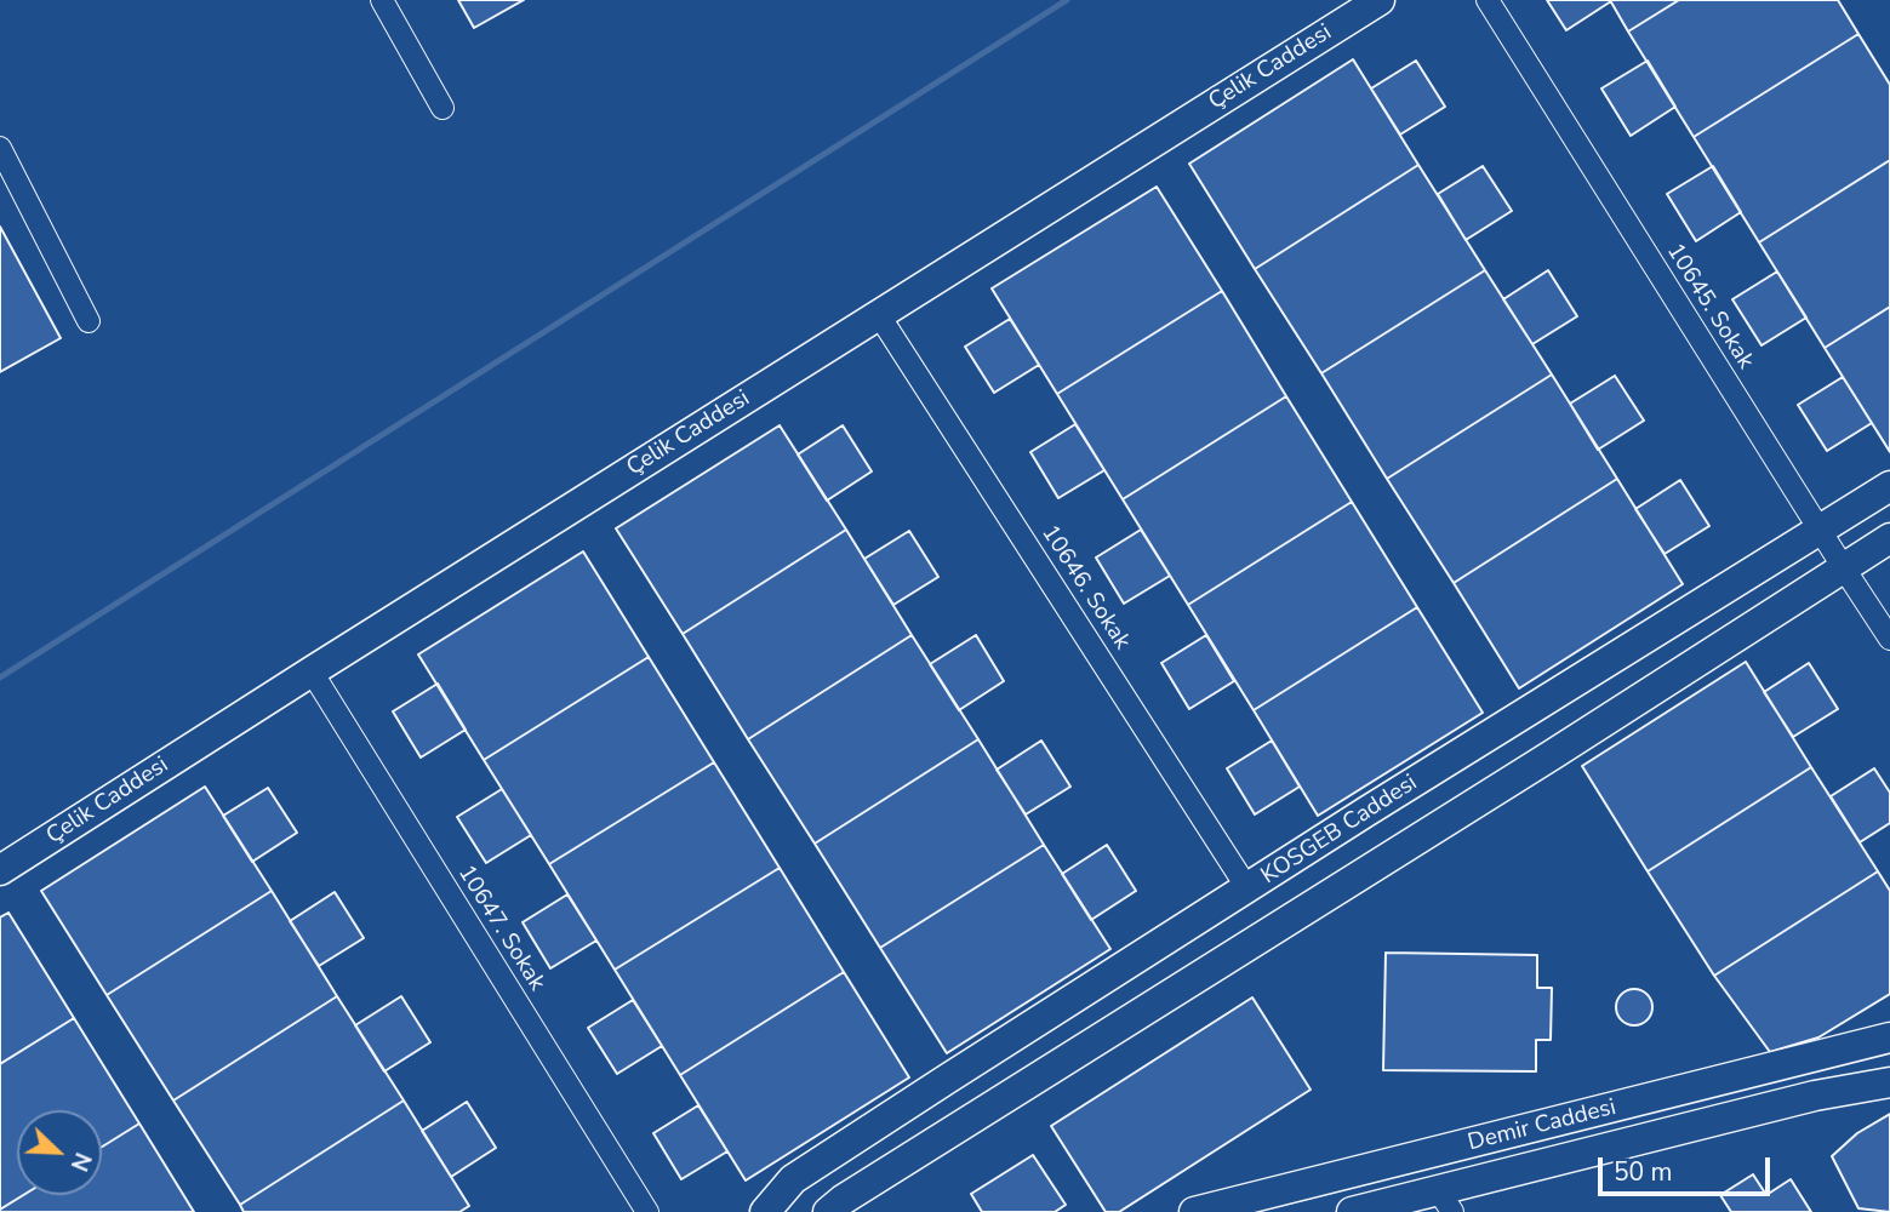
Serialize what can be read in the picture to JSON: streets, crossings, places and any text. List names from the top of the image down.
{
  "streets": {
    "street": [
      "Çelik Caddesi",
      "10645. Sokak",
      "10646. Sokak",
      "KOSGEB Caddesi",
      "10647. Sokak",
      "Demir Caddesi"
    ]
  },
  "crossings": [
    ["Çelik Caddesi", "10646. Sokak"],
    ["Çelik Caddesi", "10647. Sokak"],
    ["10645. Sokak", "KOSGEB Caddesi"],
    ["10646. Sokak", "KOSGEB Caddesi"]
  ],
  "scale_bar": "50 m",
  "north": "bottom right"
}
